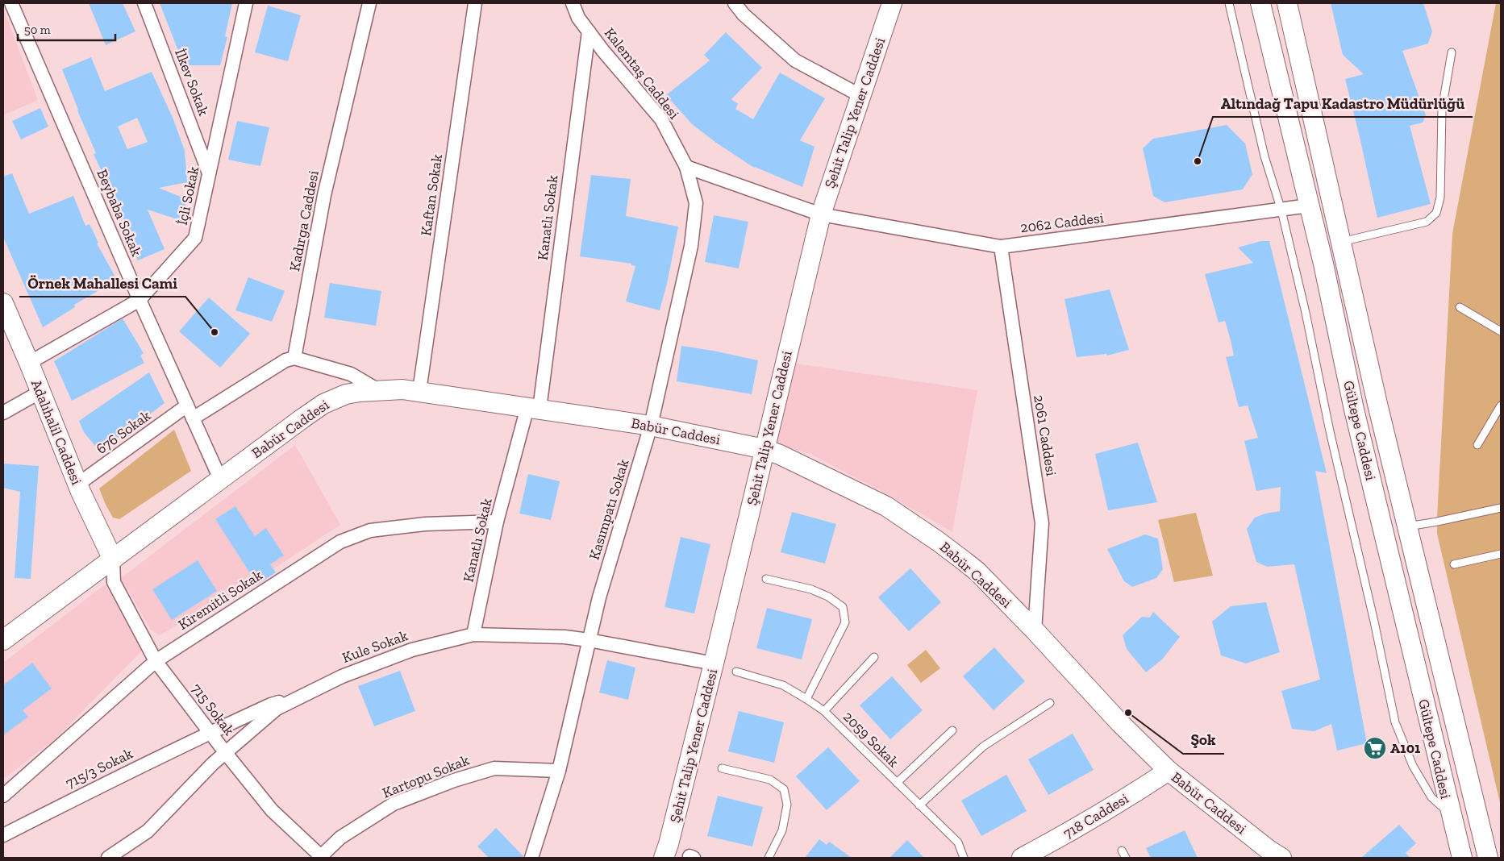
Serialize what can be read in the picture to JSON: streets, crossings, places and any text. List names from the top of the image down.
{
  "streets": {
    "main road": [
      "Şehit Talip Yener Caddesi",
      "Babür Caddesi",
      "Gültepe Caddesi",
      "Adalıhalil Caddesi",
      "718 Caddesi"
    ],
    "street": [
      "Kalemtaş Caddesi",
      "İlkev Sokak",
      "Kaftan Sokak",
      "İçli Sokak",
      "Beybaba Sokak",
      "Kanatlı Sokak",
      "Kadırga Caddesi",
      "2062 Caddesi",
      "676 Sokak",
      "2061 Caddesi",
      "Kasımpatı Sokak",
      "Kiremitli Sokak",
      "Kule Sokak",
      "715 Sokak",
      "715/3 Sokak",
      "Kartopu Sokak"
    ],
    "lane": ["2059 Sokak"]
  },
  "crossings": [
    ["Kalemtaş Caddesi", "Kanatlı Sokak"],
    ["Kalemtaş Caddesi", "Kasımpatı Sokak"],
    ["İlkev Sokak", "İçli Sokak"],
    ["Şehit Talip Yener Caddesi", "2062 Caddesi"],
    ["Şehit Talip Yener Caddesi", "Babür Caddesi"],
    ["Şehit Talip Yener Caddesi", "Kule Sokak"],
    ["Kaftan Sokak", "Babür Caddesi"],
    ["İçli Sokak", "Beybaba Sokak"],
    ["İçli Sokak", "Adalıhalil Caddesi"],
    ["Beybaba Sokak", "Babür Caddesi"],
    ["Beybaba Sokak", "676 Sokak"],
    ["Kanatlı Sokak", "Babür Caddesi"],
    ["Kanatlı Sokak", "Kiremitli Sokak"],
    ["Kanatlı Sokak", "Kule Sokak"],
    ["2062 Caddesi", "Gültepe Caddesi"],
    ["2062 Caddesi", "2061 Caddesi"],
    ["Babür Caddesi", "Adalıhalil Caddesi"],
    ["Babür Caddesi", "2061 Caddesi"],
    ["Babür Caddesi", "Kasımpatı Sokak"],
    ["Babür Caddesi", "715 Sokak"],
    ["Babür Caddesi", "718 Caddesi"],
    ["Adalıhalil Caddesi", "676 Sokak"],
    ["Adalıhalil Caddesi", "715 Sokak"],
    ["Kasımpatı Sokak", "Kule Sokak"],
    ["Kasımpatı Sokak", "Kartopu Sokak"],
    ["Kiremitli Sokak", "715 Sokak"],
    ["Kule Sokak", "715 Sokak"],
    ["Kule Sokak", "715/3 Sokak"],
    ["715 Sokak", "715/3 Sokak"],
    ["715 Sokak", "Kartopu Sokak"]
  ],
  "places": {
    "other": ["Altındağ Tapu Kadastro Müdürlüğü", "Örnek Mahallesi Cami", "Şok"],
    "supermarket": ["A101"]
  },
  "scale_bar": "50 m"
}
